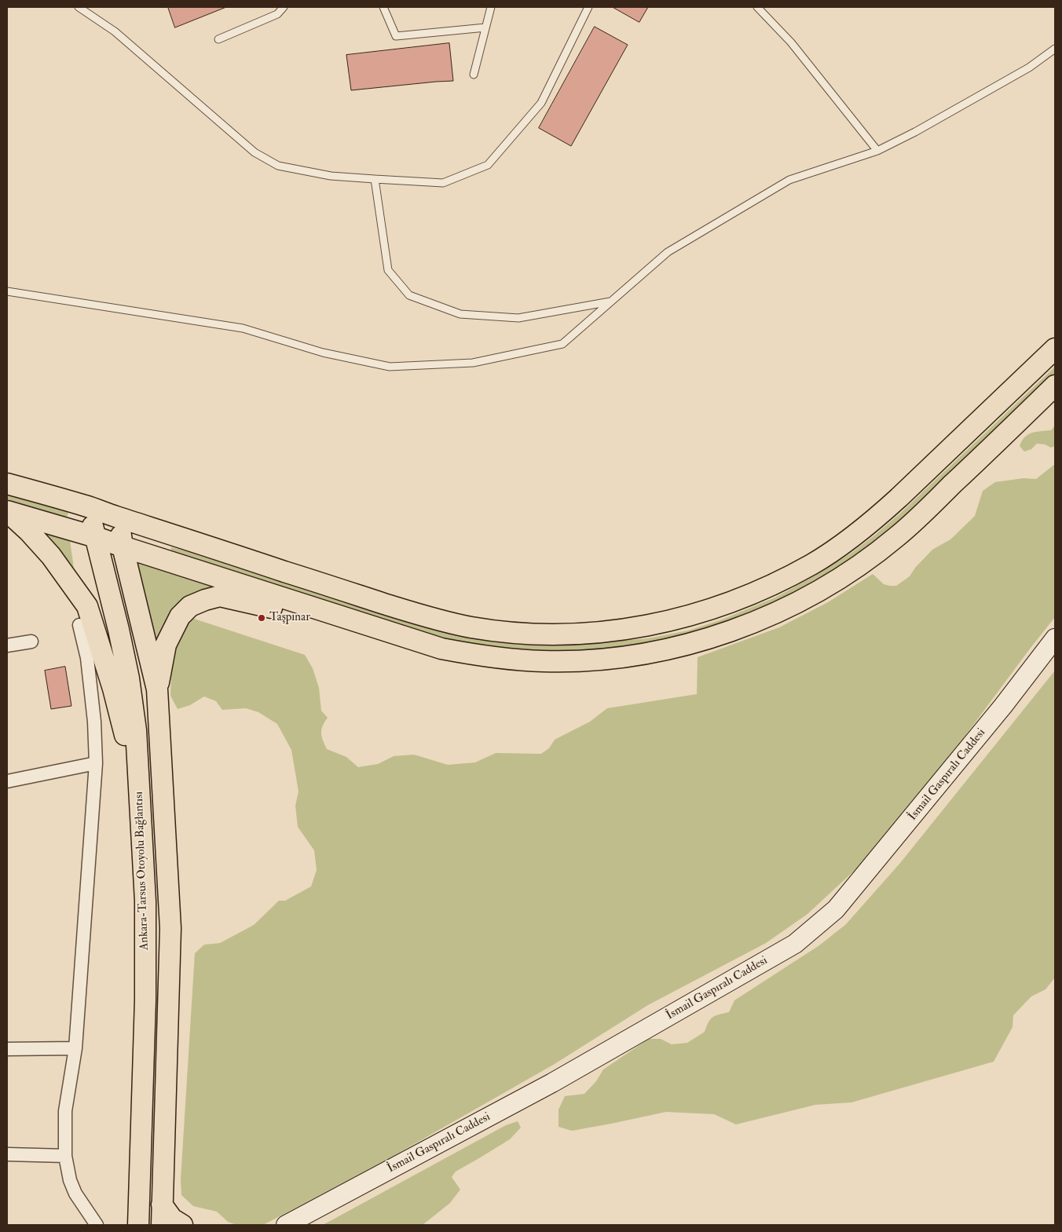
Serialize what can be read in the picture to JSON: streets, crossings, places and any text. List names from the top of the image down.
{
  "streets": {
    "main road": ["İsmail Gaspıralı Caddesi", "Ankara-Tarsus Otoyolu Bağlantısı"]
  },
  "places": ["Taşpınar"]
}
